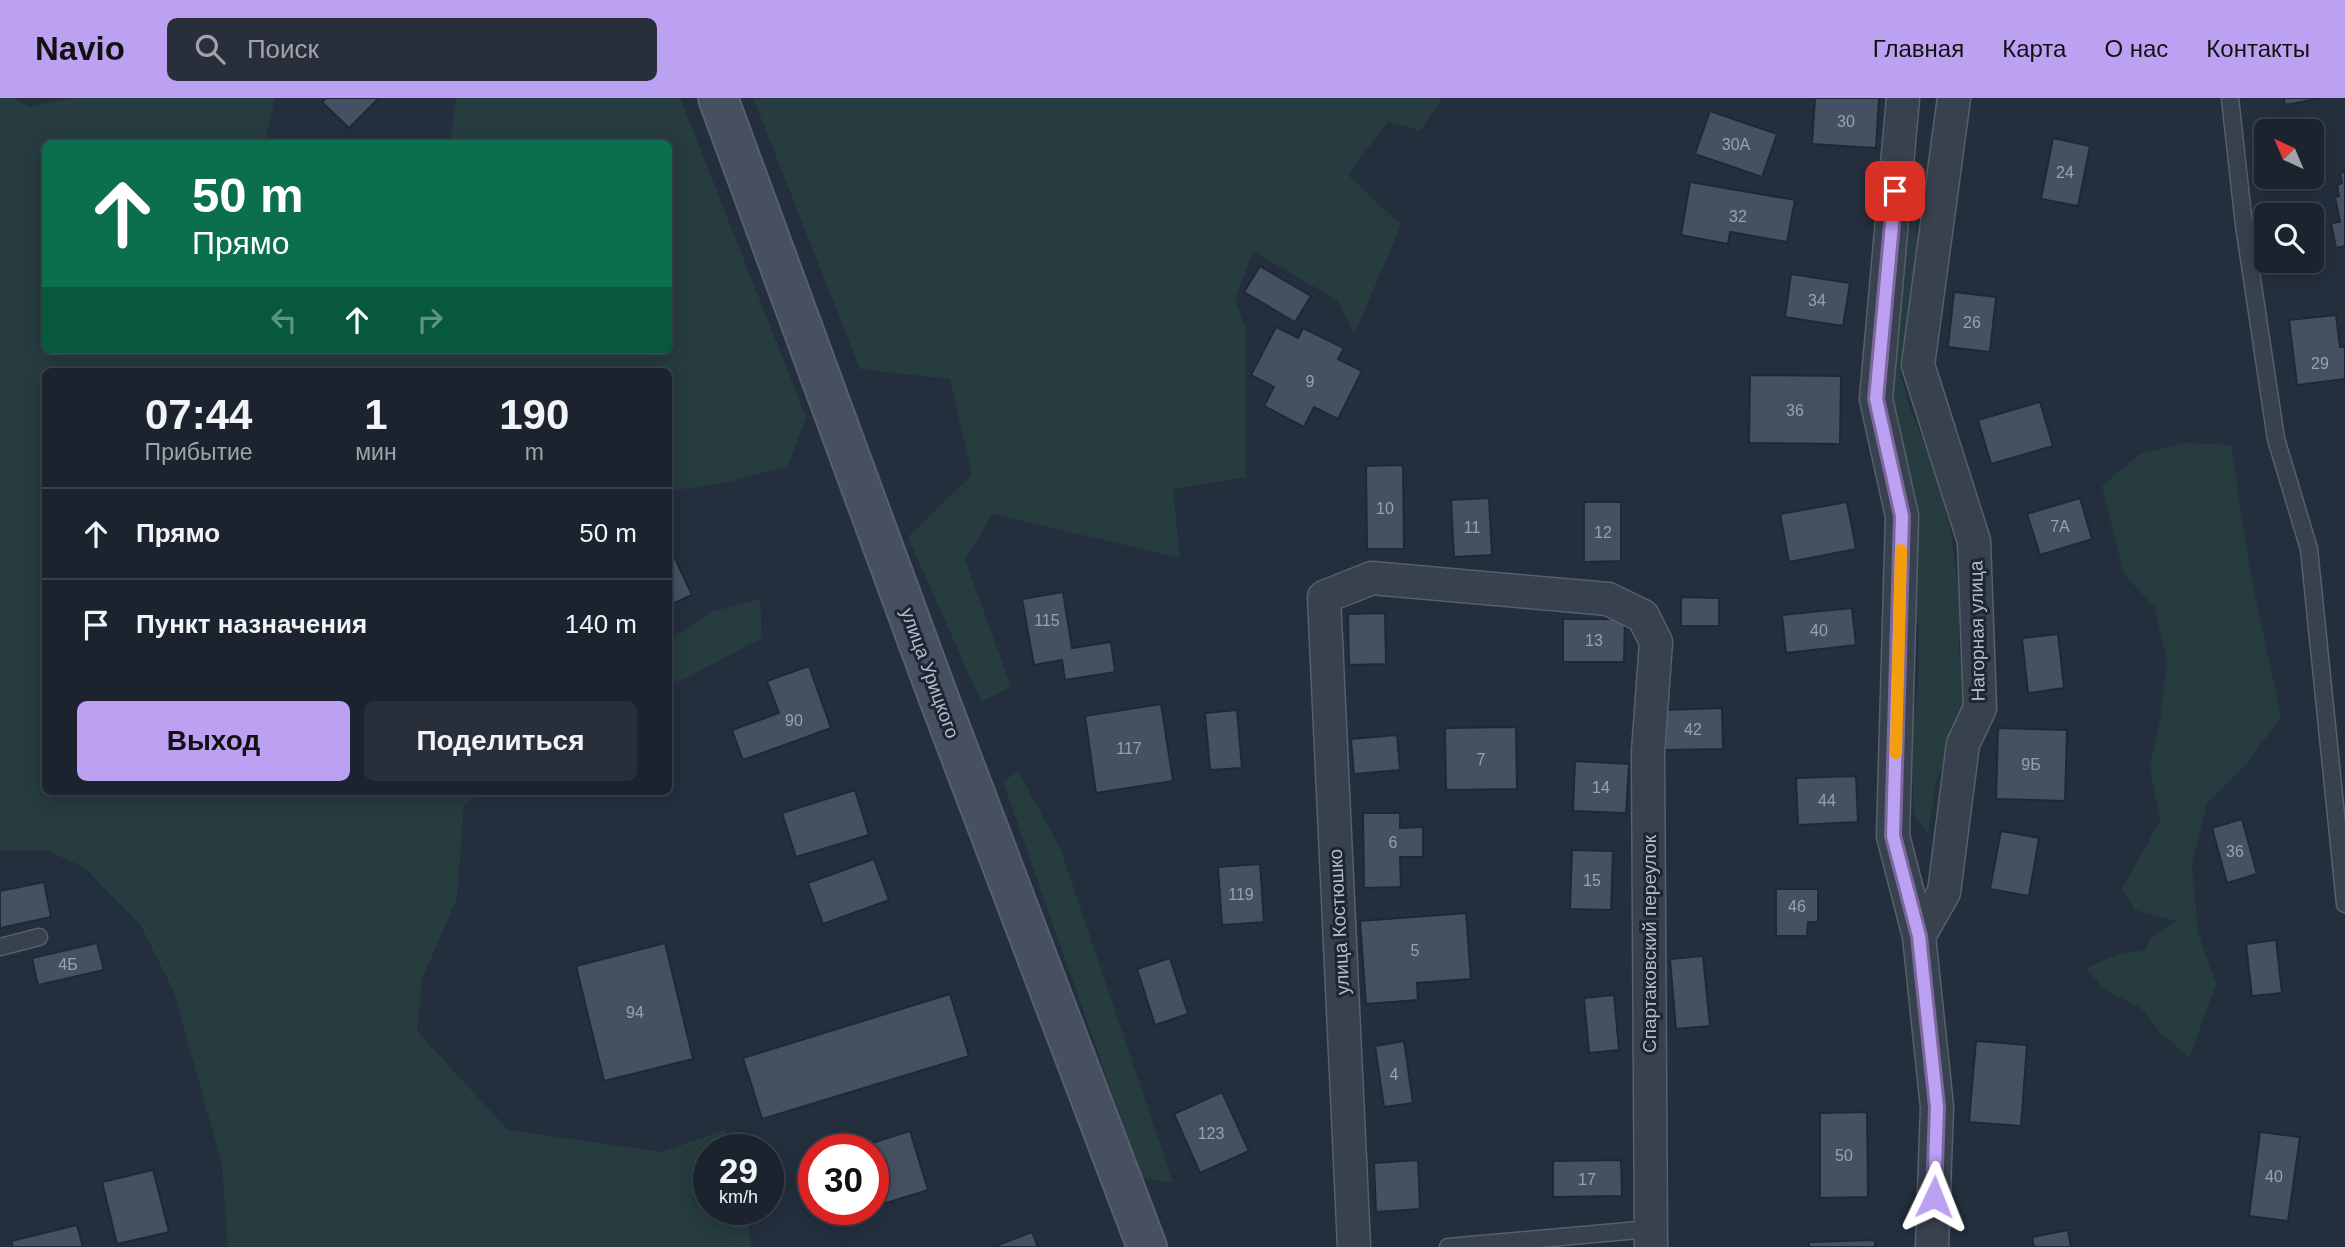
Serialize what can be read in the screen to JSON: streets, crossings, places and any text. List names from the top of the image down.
{
  "streets": {
    "main road": ["улица Урицкого"],
    "street": ["Нагорная улица", "улица Костюшко", "Спартаковский переулок"]
  },
  "crossings": [
    ["улица Костюшко", "Спартаковский переулок"]
  ],
  "house_numbers": [
    "30",
    "30А",
    "24",
    "32",
    "34",
    "26",
    "29",
    "9",
    "36",
    "10",
    "7А",
    "11",
    "12",
    "115",
    "40",
    "13",
    "90",
    "42",
    "117",
    "7",
    "9Б",
    "14",
    "44",
    "6",
    "36",
    "15",
    "119",
    "46",
    "5",
    "4Б",
    "94",
    "4",
    "123",
    "50",
    "40",
    "17"
  ],
  "north": "top left",
  "page": {
    "header": "Navio",
    "search": "Поиск",
    "nav": [
      "Главная",
      "Карта",
      "О нас",
      "Контакты"
    ],
    "turn": ["50 m", "Прямо"],
    "eta": [
      "07:44",
      "Прибытие",
      "1",
      "мин",
      "190",
      "m"
    ],
    "list": [
      {
        "name": "Прямо",
        "value": "50 m"
      },
      {
        "name": "Пункт назначения",
        "value": "140 m"
      }
    ],
    "buttons": ["Выход", "Поделиться"],
    "speed": "29 km/h",
    "limit": "30"
  }
}
